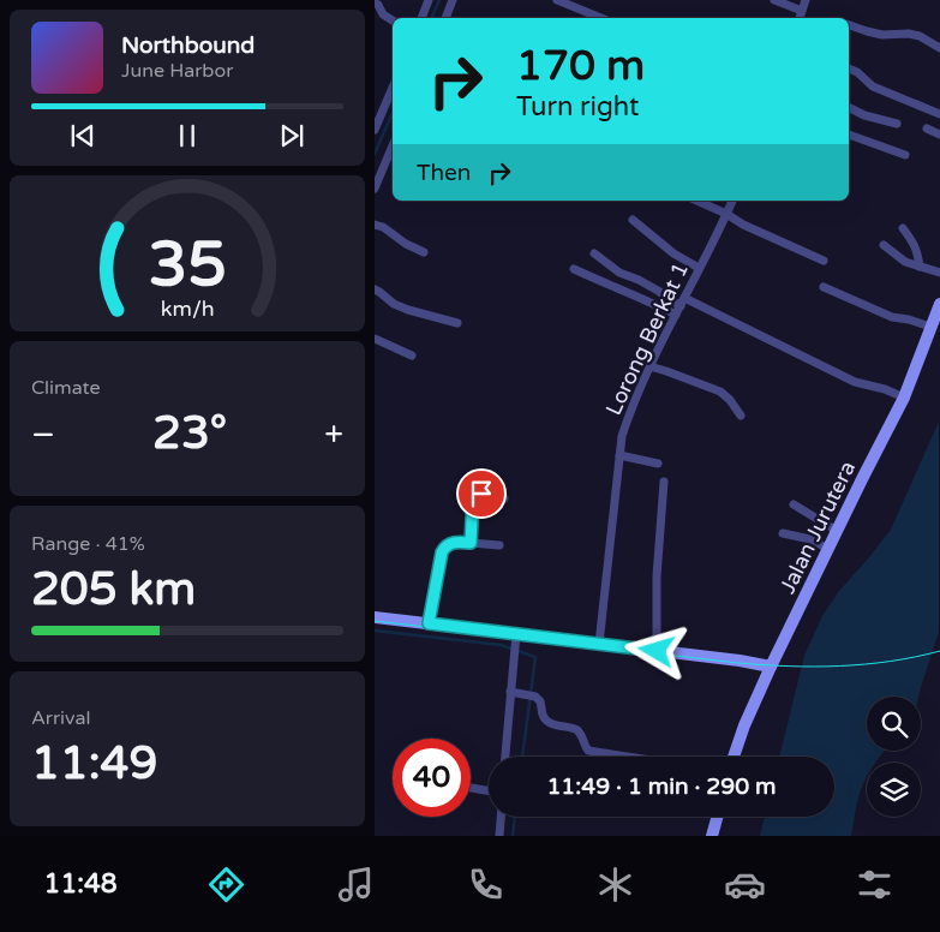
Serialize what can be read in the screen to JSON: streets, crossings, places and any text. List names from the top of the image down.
{
  "streets": {
    "street": ["Lorong Berkat 1", "Jalan Jurutera"]
  },
  "page": {
    "turn": ["170 m", "Turn right"],
    "song": ["Northbound", "June Harbor"],
    "then": "Then",
    "tile": [
      "Climate",
      ["Range · 41%", "205 km"],
      ["Arrival", "11:49"]
    ],
    "heat": ["−", "23°", "+"],
    "limit": "40",
    "trip": "11:49 · 1 min · 290 m",
    "tabs": "11:48",
    "gauge": ["35", "km/h"]
  }
}
